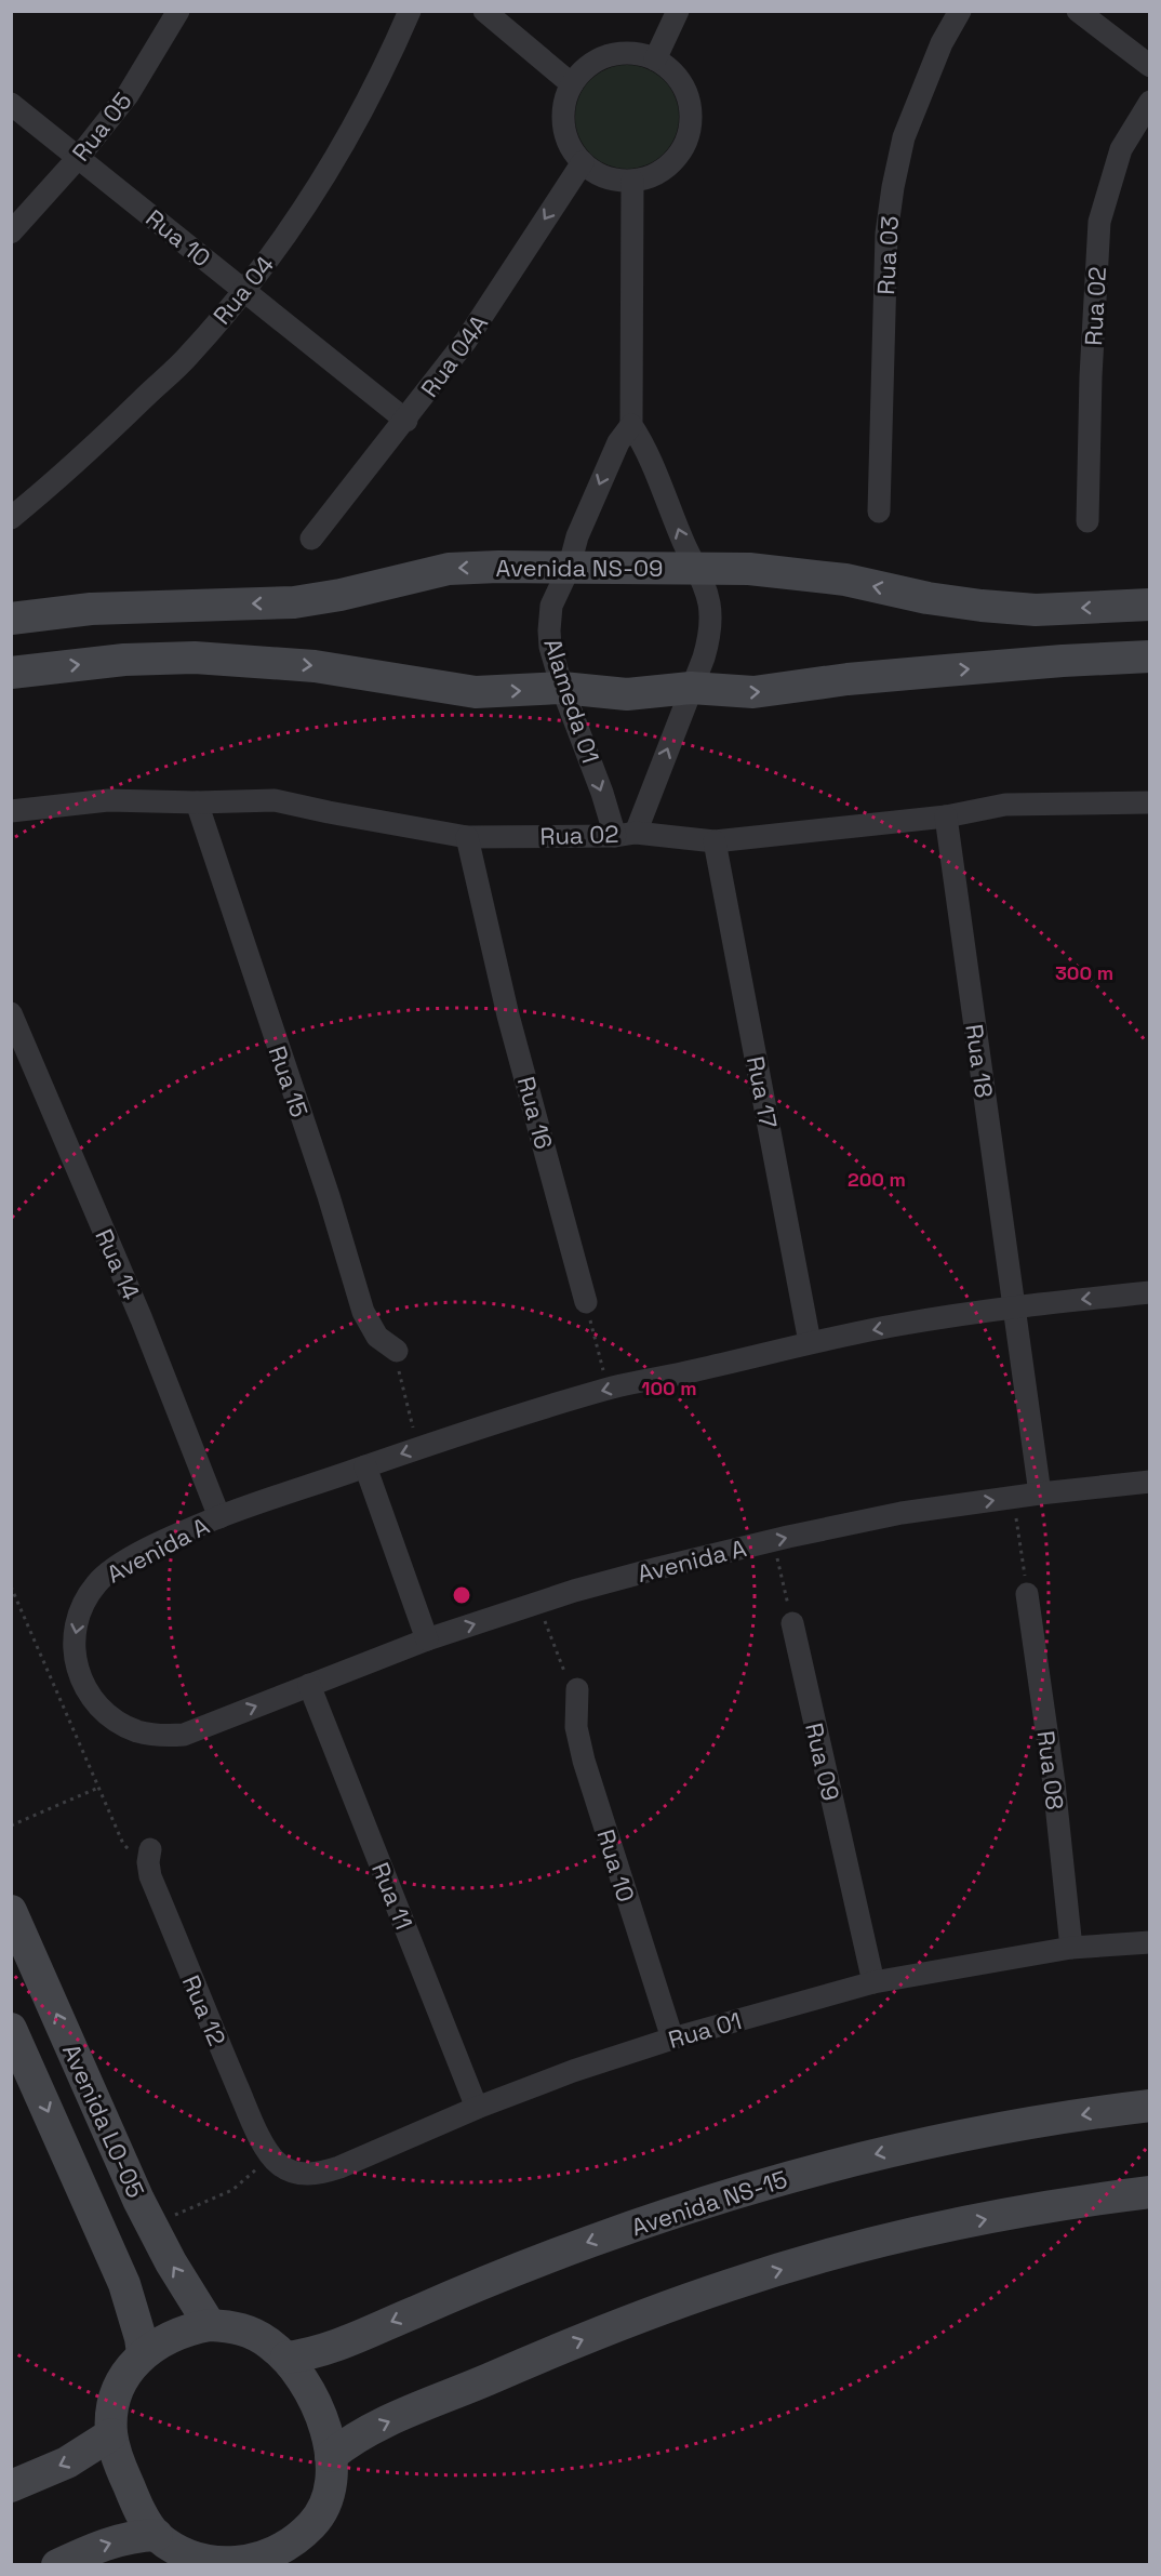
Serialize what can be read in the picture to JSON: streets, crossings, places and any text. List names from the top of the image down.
{
  "streets": {
    "main road": ["Avenida NS-09", "Avenida LO-05", "Avenida NS-15"],
    "street": [
      "Rua 05",
      "Rua 10",
      "Rua 03",
      "Rua 04",
      "Rua 02",
      "Rua 04A",
      "Alameda 01",
      "Rua 18",
      "Rua 15",
      "Rua 17",
      "Rua 16",
      "Rua 14",
      "Avenida A",
      "Rua 09",
      "Rua 08",
      "Rua 11",
      "Rua 12",
      "Rua 01"
    ]
  },
  "crossings": [
    ["Rua 05", "Rua 10"],
    ["Rua 10", "Rua 04"],
    ["Rua 10", "Rua 04A"],
    ["Rua 10", "Rua 01"],
    ["Rua 02", "Alameda 01"],
    ["Rua 02", "Rua 18"],
    ["Rua 02", "Rua 15"],
    ["Rua 02", "Rua 17"],
    ["Rua 02", "Rua 16"],
    ["Avenida NS-09", "Alameda 01"],
    ["Rua 18", "Avenida A"],
    ["Rua 17", "Avenida A"],
    ["Rua 14", "Avenida A"],
    ["Avenida A", "Rua 11"],
    ["Rua 09", "Rua 01"],
    ["Rua 08", "Rua 01"],
    ["Rua 11", "Rua 01"],
    ["Rua 12", "Rua 01"],
    ["Avenida LO-05", "Avenida NS-15"]
  ],
  "one_way": ["Rua 04A"],
  "rings": ["300 m", "200 m", "100 m"]
}
